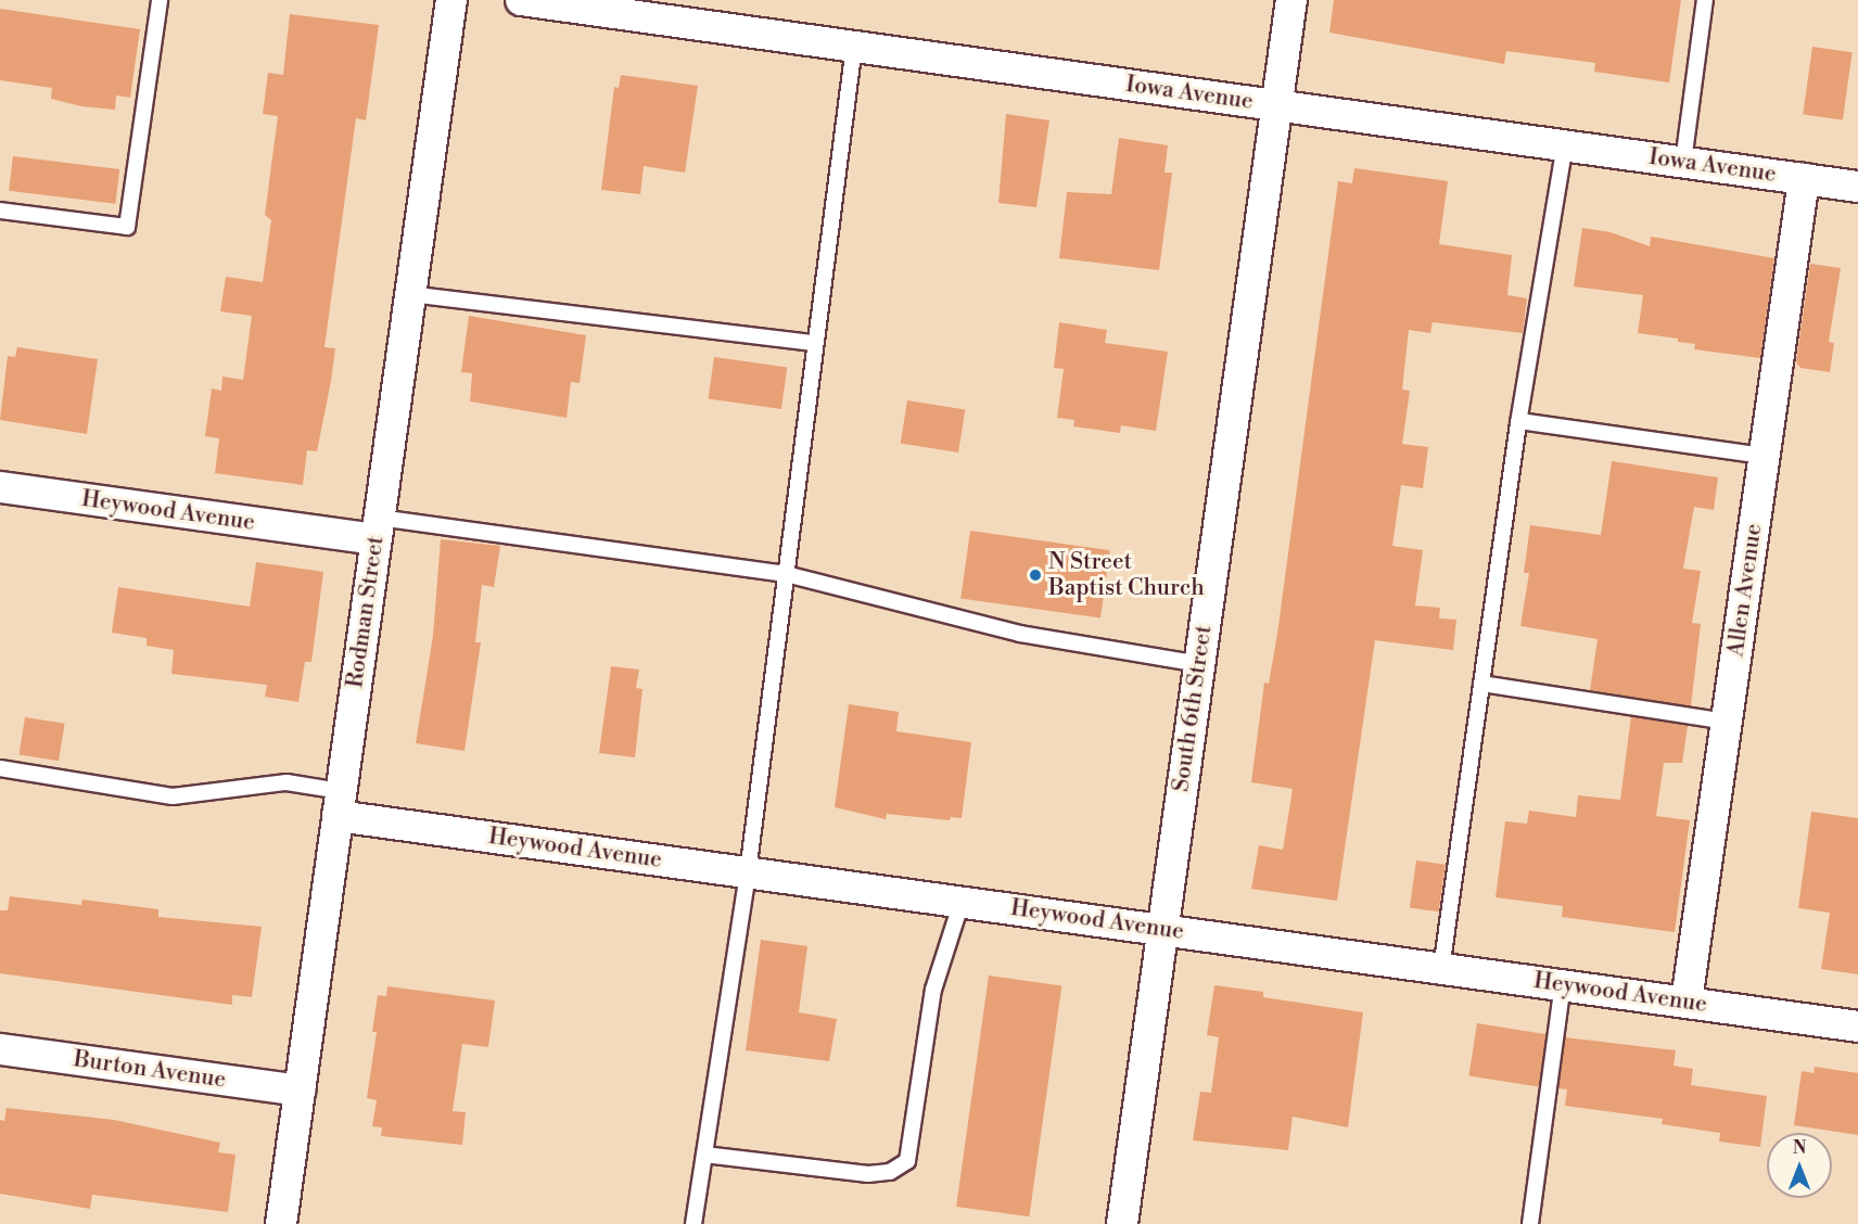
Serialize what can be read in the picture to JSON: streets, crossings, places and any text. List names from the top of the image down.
{
  "streets": {
    "street": [
      "Iowa Avenue",
      "Heywood Avenue",
      "Allen Avenue",
      "Rodman Street",
      "South 6th Street",
      "Burton Avenue"
    ]
  },
  "crossings": [
    ["Iowa Avenue", "Allen Avenue"],
    ["Iowa Avenue", "South 6th Street"],
    ["Heywood Avenue", "Allen Avenue"],
    ["Heywood Avenue", "Rodman Street"],
    ["Heywood Avenue", "South 6th Street"],
    ["Rodman Street", "Burton Avenue"]
  ],
  "places": ["N Street Baptist Church"],
  "north": "top"
}
